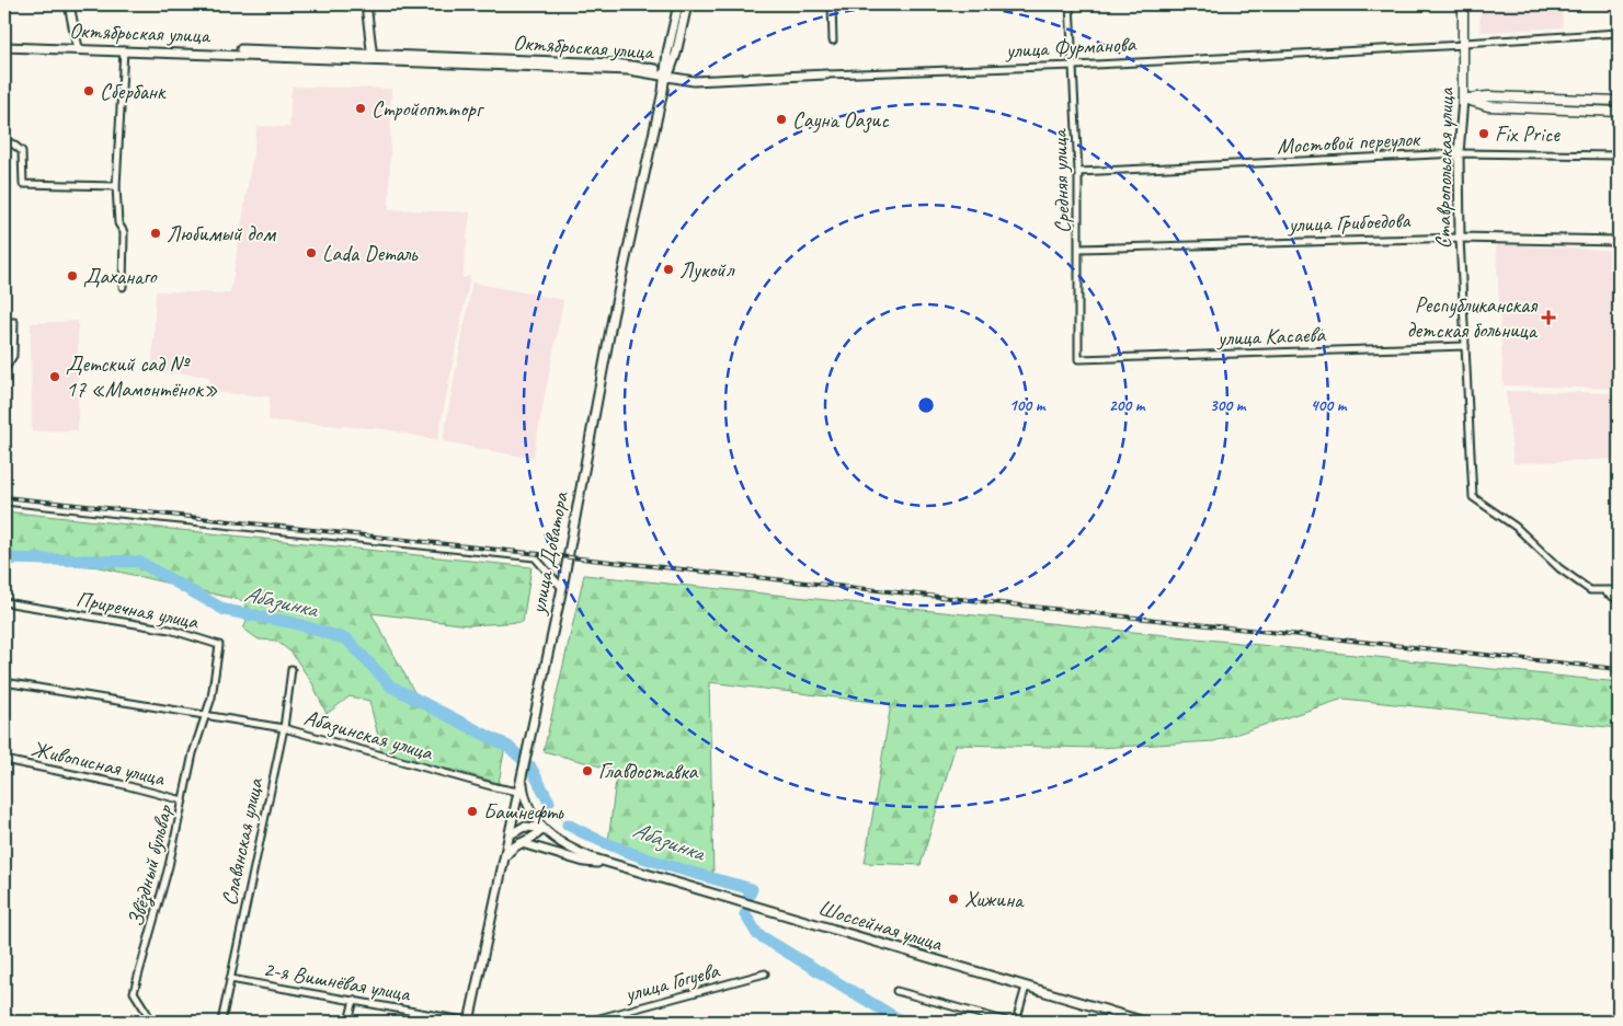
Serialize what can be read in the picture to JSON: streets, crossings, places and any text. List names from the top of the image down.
{
  "streets": {
    "main road": [
      "Октябрьская улица",
      "улица Фурманова",
      "Ставропольская улица",
      "улица Грибоедова",
      "улица Доватора",
      "Шоссейная улица"
    ],
    "street": [
      "Мостовой переулок",
      "Средняя улица",
      "улица Касаева",
      "Приречная улица",
      "Абазинская улица",
      "Живописная улица",
      "Славянская улица",
      "Звёздный бульвар",
      "2-я Вишнёвая улица",
      "улица Гогуева"
    ]
  },
  "crossings": [
    ["Октябрьская улица", "улица Фурманова"],
    ["Октябрьская улица", "улица Доватора"],
    ["улица Фурманова", "Ставропольская улица"],
    ["улица Фурманова", "Средняя улица"],
    ["Мостовой переулок", "Ставропольская улица"],
    ["Мостовой переулок", "Средняя улица"],
    ["Ставропольская улица", "улица Грибоедова"],
    ["Ставропольская улица", "улица Касаева"],
    ["Средняя улица", "улица Грибоедова"],
    ["Средняя улица", "улица Касаева"],
    ["улица Доватора", "Абазинская улица"],
    ["улица Доватора", "2-я Вишнёвая улица"],
    ["Приречная улица", "Абазинская улица"],
    ["Приречная улица", "Звёздный бульвар"],
    ["Абазинская улица", "Славянская улица"],
    ["Абазинская улица", "Звёздный бульвар"],
    ["Живописная улица", "Звёздный бульвар"],
    ["Славянская улица", "2-я Вишнёвая улица"]
  ],
  "water": ["Абазинка"],
  "places": {
    "other": [
      "Сбербанк",
      "Стройоптторг",
      "Сауна Оазис",
      "Fix Price",
      "Любимый дом",
      "Lada Dеталь",
      "Лукойл",
      "Даханаго",
      "Детский сад № 17 «Мамонтёнок»",
      "Главдоставка",
      "Башнефть",
      "Хижина"
    ],
    "health": ["Республиканская детская больница"]
  },
  "rings": [
    "100 m",
    "200 m",
    "300 m",
    "400 m"
  ]
}
